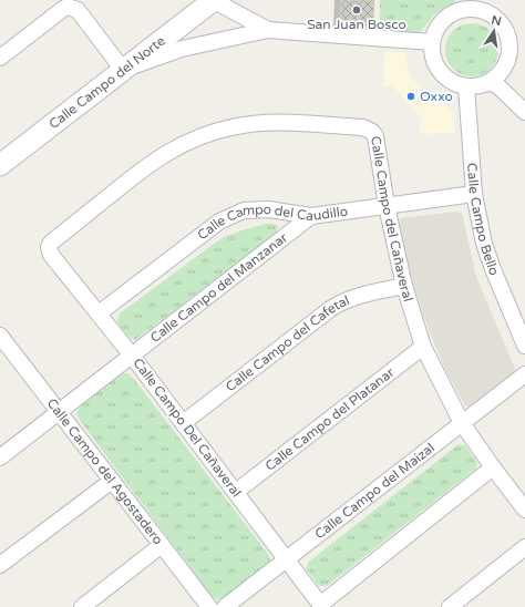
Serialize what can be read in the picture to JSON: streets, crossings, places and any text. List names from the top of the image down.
{
  "streets": {
    "street": [
      "Calle Campo del Norte",
      "Calle Campo del Cañaveral",
      "Calle Campo Bello",
      "Calle Campo del Caudillo",
      "Calle Campo del Manzanar",
      "Calle Campo del Cafetal",
      "Calle Campo del Platanar",
      "Calle Campo Del Cañaveral",
      "Calle Campo del Agostadero",
      "Calle Campo del Maizal"
    ]
  },
  "crossings": [
    ["Calle Campo del Norte", "Calle Campo Bello"],
    ["Calle Campo del Cañaveral", "Calle Campo del Caudillo"],
    ["Calle Campo del Cañaveral", "Calle Campo del Cafetal"],
    ["Calle Campo del Cañaveral", "Calle Campo del Platanar"],
    ["Calle Campo del Cañaveral", "Calle Campo Del Cañaveral"],
    ["Calle Campo del Cañaveral", "Calle Campo del Maizal"],
    ["Calle Campo Bello", "Calle Campo del Caudillo"],
    ["Calle Campo del Caudillo", "Calle Campo del Manzanar"],
    ["Calle Campo del Caudillo", "Calle Campo Del Cañaveral"],
    ["Calle Campo del Manzanar", "Calle Campo Del Cañaveral"],
    ["Calle Campo del Manzanar", "Calle Campo del Agostadero"],
    ["Calle Campo del Cafetal", "Calle Campo Del Cañaveral"],
    ["Calle Campo del Platanar", "Calle Campo Del Cañaveral"],
    ["Calle Campo Del Cañaveral", "Calle Campo del Maizal"]
  ],
  "places": ["San Juan Bosco", "Oxxo"],
  "north": "top"
}
